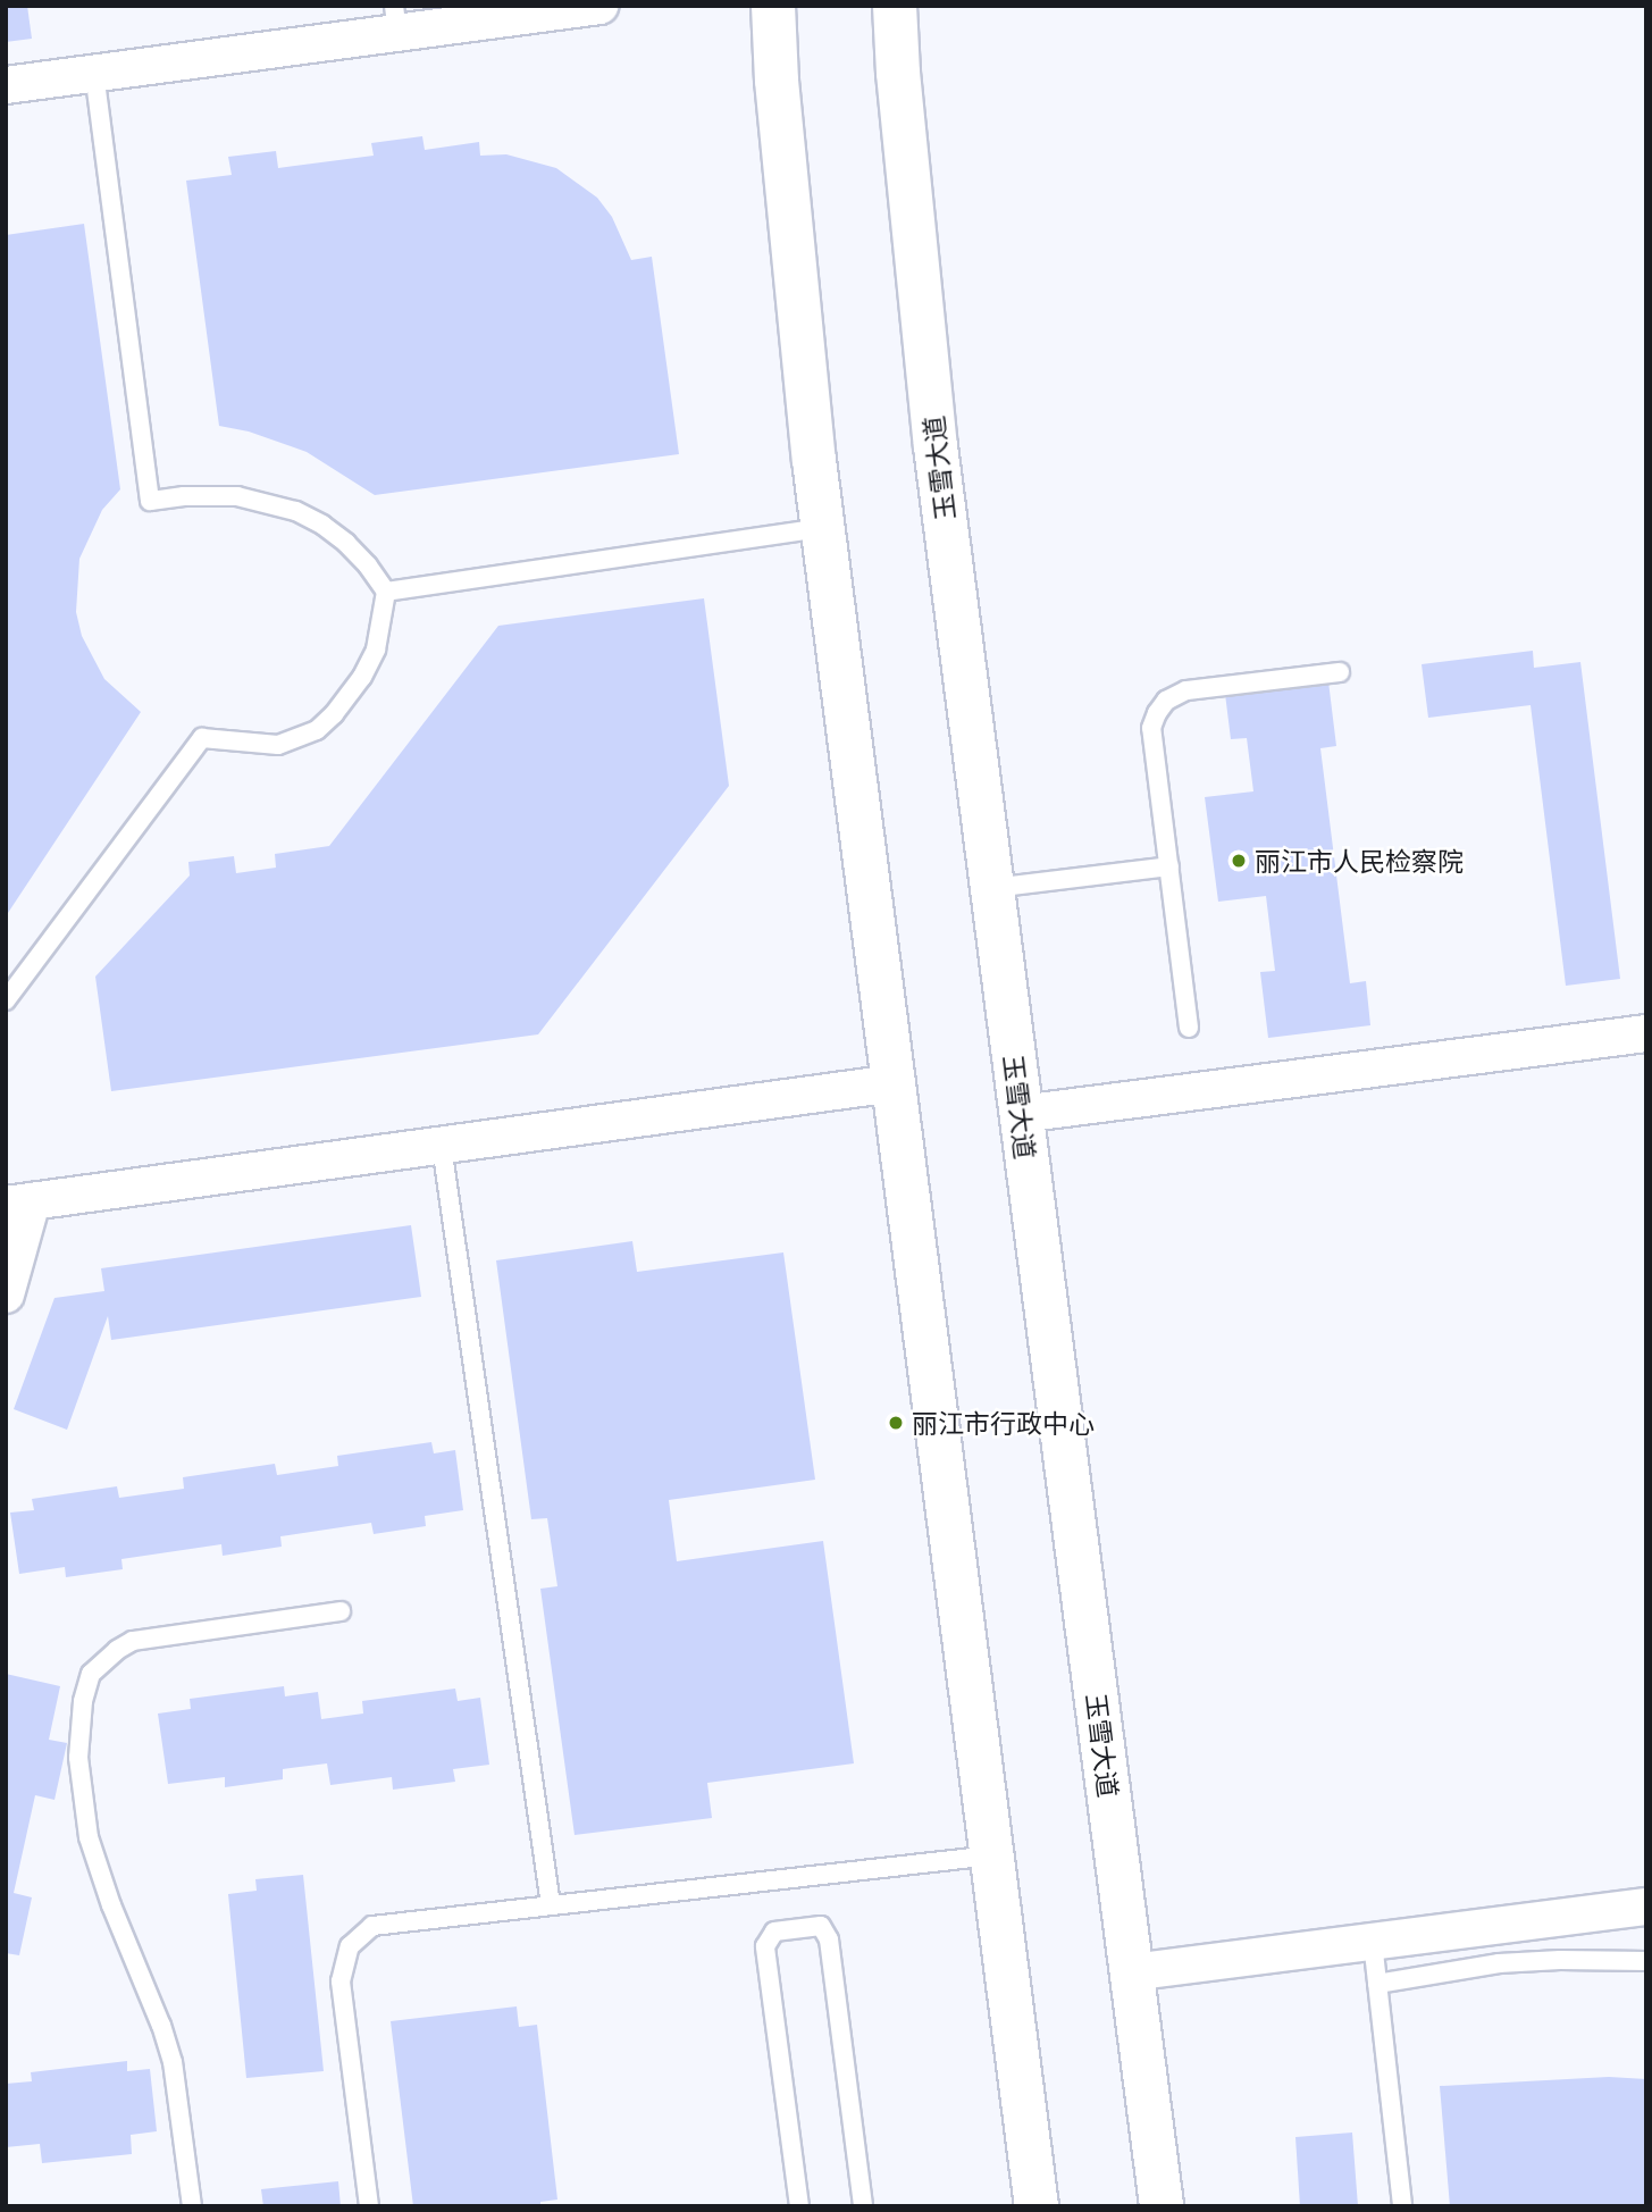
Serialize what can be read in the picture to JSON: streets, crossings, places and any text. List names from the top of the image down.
{
  "streets": {
    "main road": ["玉雪大道"]
  },
  "places": ["丽江市人民检察院", "丽江市行政中心"]
}
